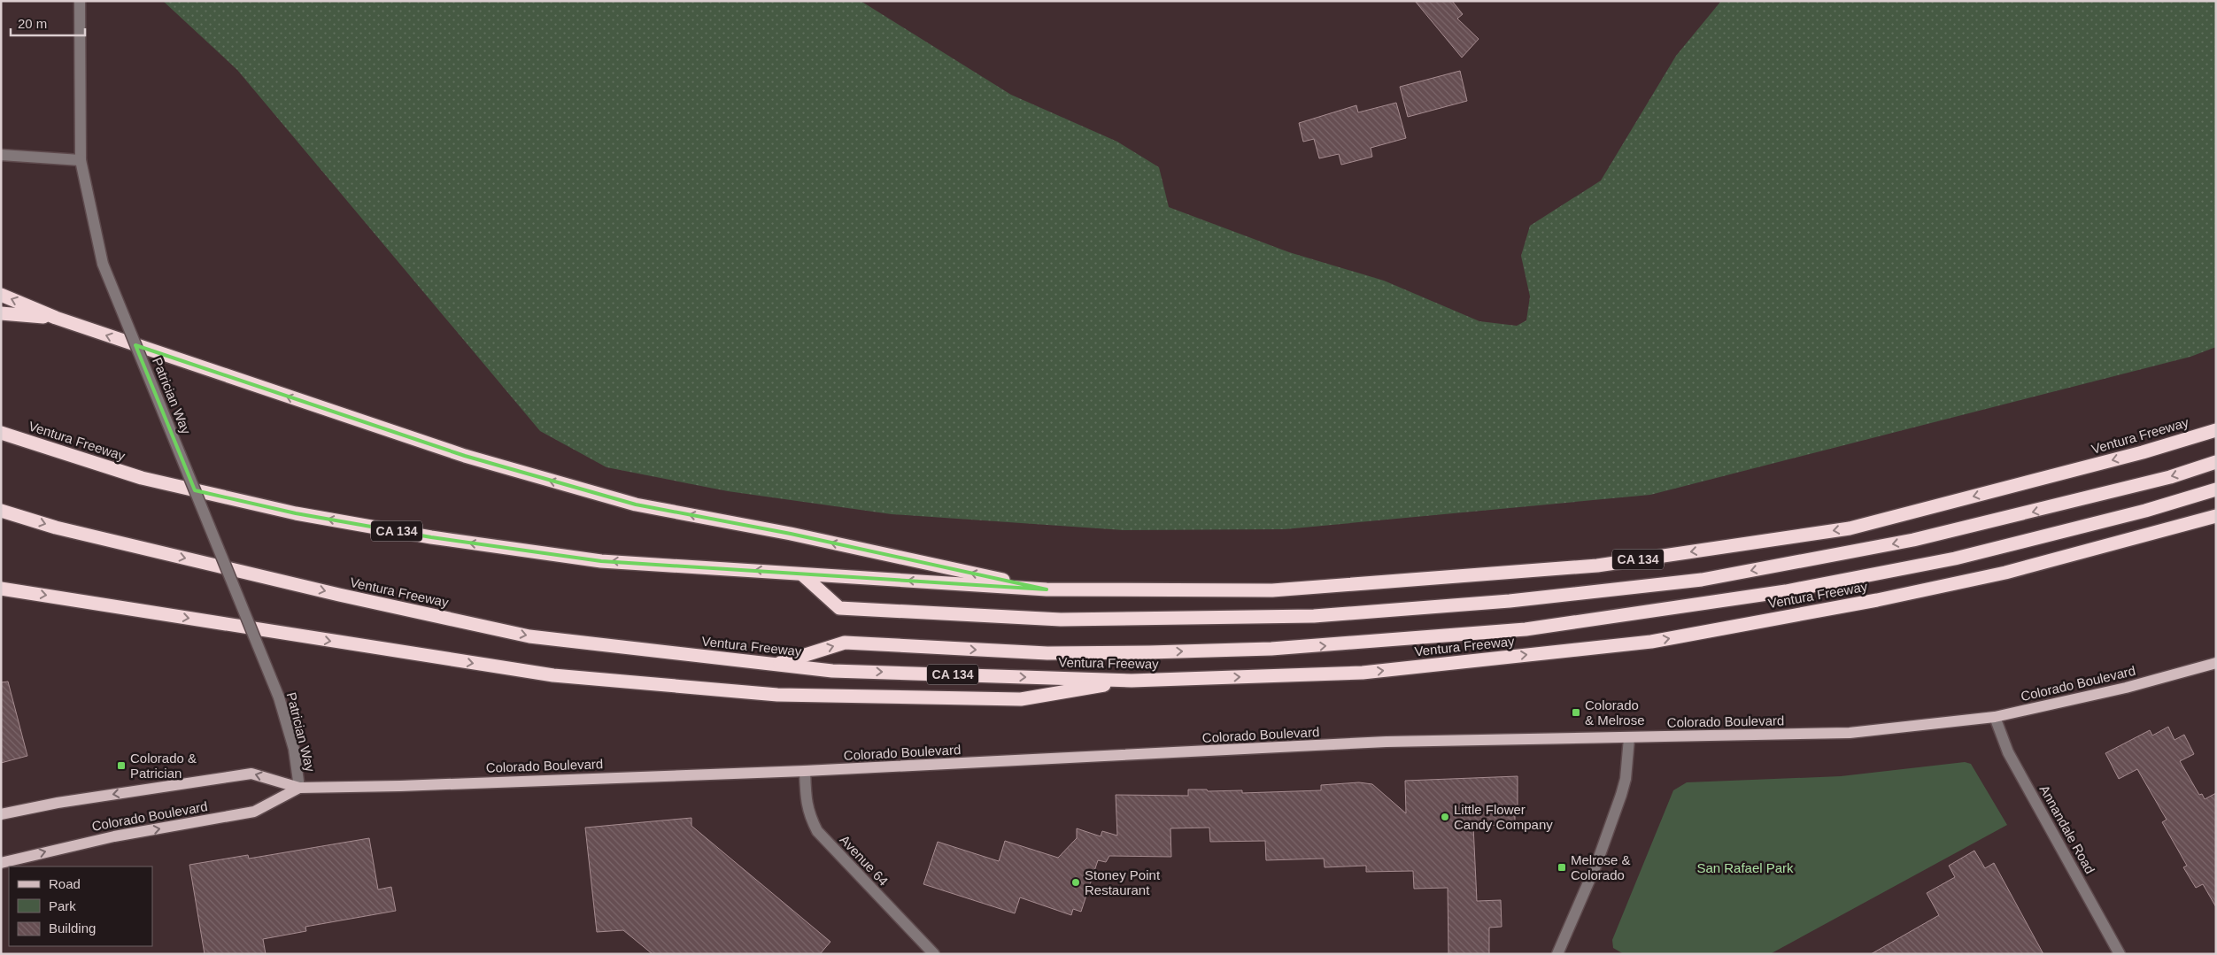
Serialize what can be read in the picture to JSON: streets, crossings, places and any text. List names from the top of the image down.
{
  "streets": {
    "highway": ["Ventura Freeway", "CA 134"],
    "main road": ["Colorado Boulevard"],
    "street": ["Patrician Way", "Annandale Road", "Avenue 64"]
  },
  "crossings": [
    ["Patrician Way", "Colorado Boulevard"],
    ["Colorado Boulevard", "Annandale Road"],
    ["Colorado Boulevard", "Avenue 64"]
  ],
  "parks": ["San Rafael Park"],
  "places": {
    "transit": ["Colorado & Melrose", "Colorado & Patrician", "Melrose & Colorado"],
    "other": ["Little Flower Candy Company", "Stoney Point Restaurant"]
  },
  "legend": ["Road", "Park", "Building"],
  "scale_bar": "20 m"
}
